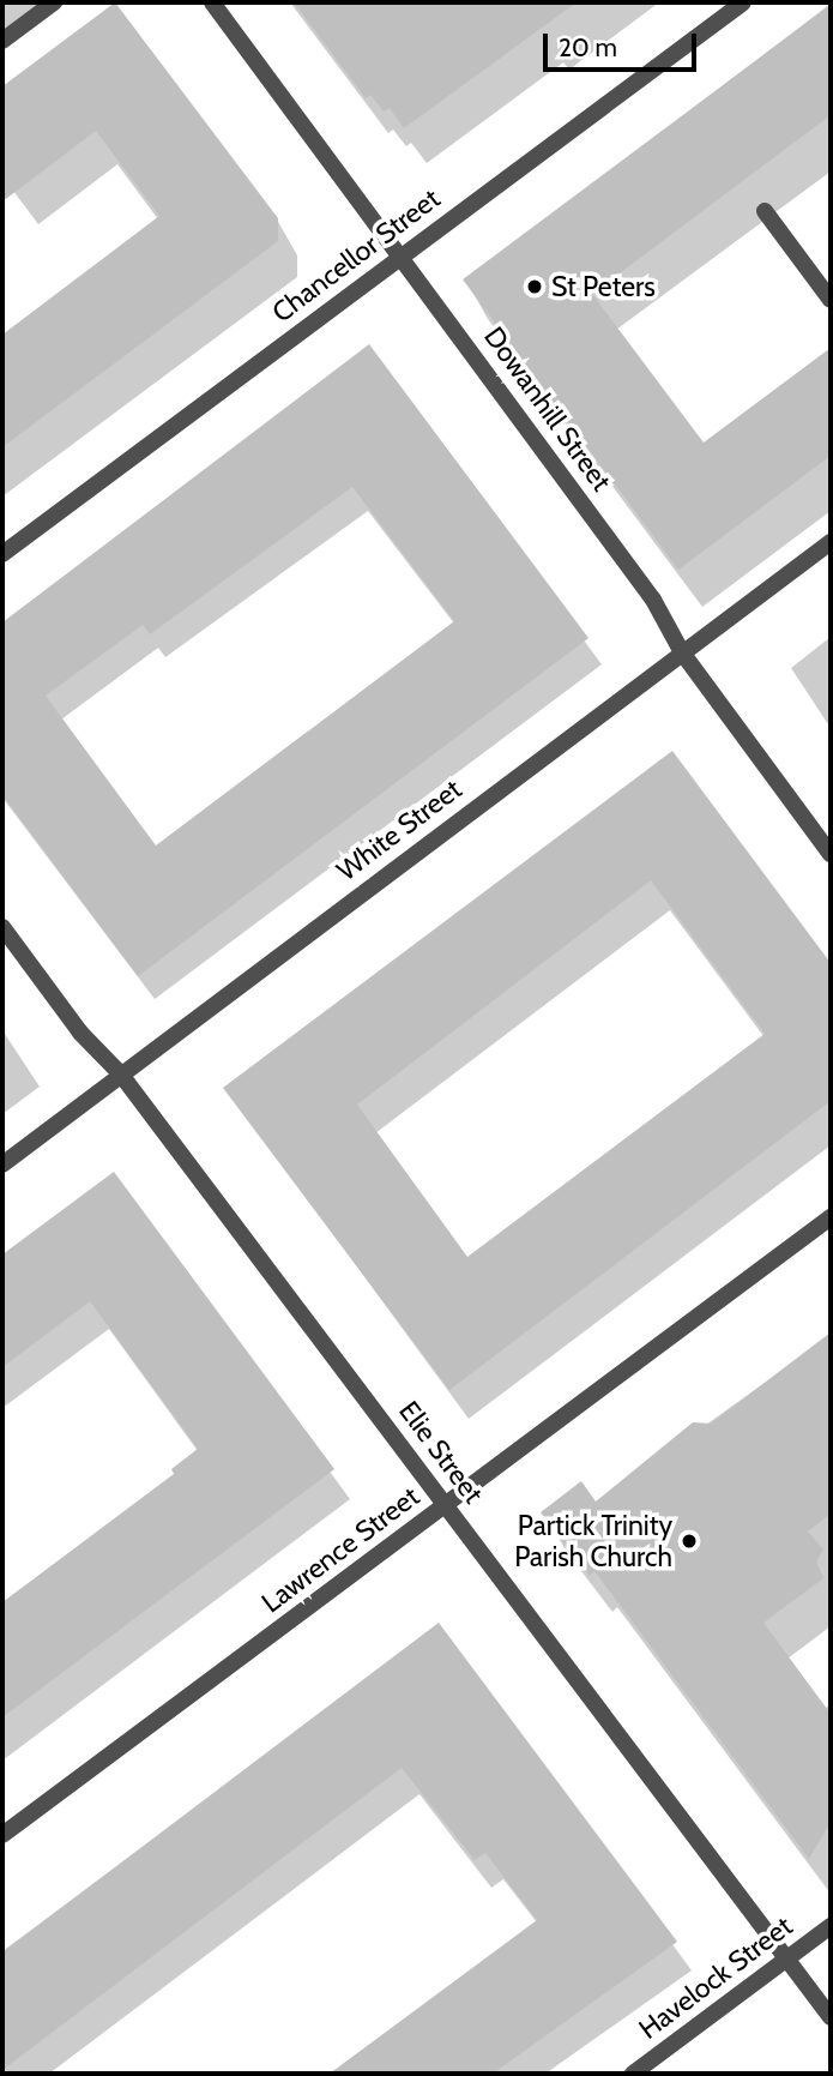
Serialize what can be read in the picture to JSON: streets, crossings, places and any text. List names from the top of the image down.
{
  "streets": {
    "street": [
      "Chancellor Street",
      "Dowanhill Street",
      "White Street",
      "Elie Street",
      "Lawrence Street",
      "Havelock Street"
    ]
  },
  "crossings": [
    ["Chancellor Street", "Dowanhill Street"],
    ["Dowanhill Street", "White Street"],
    ["White Street", "Elie Street"],
    ["Elie Street", "Lawrence Street"],
    ["Elie Street", "Havelock Street"]
  ],
  "places": ["St Peters", "Partick Trinity Parish Church"],
  "scale_bar": "20 m"
}
